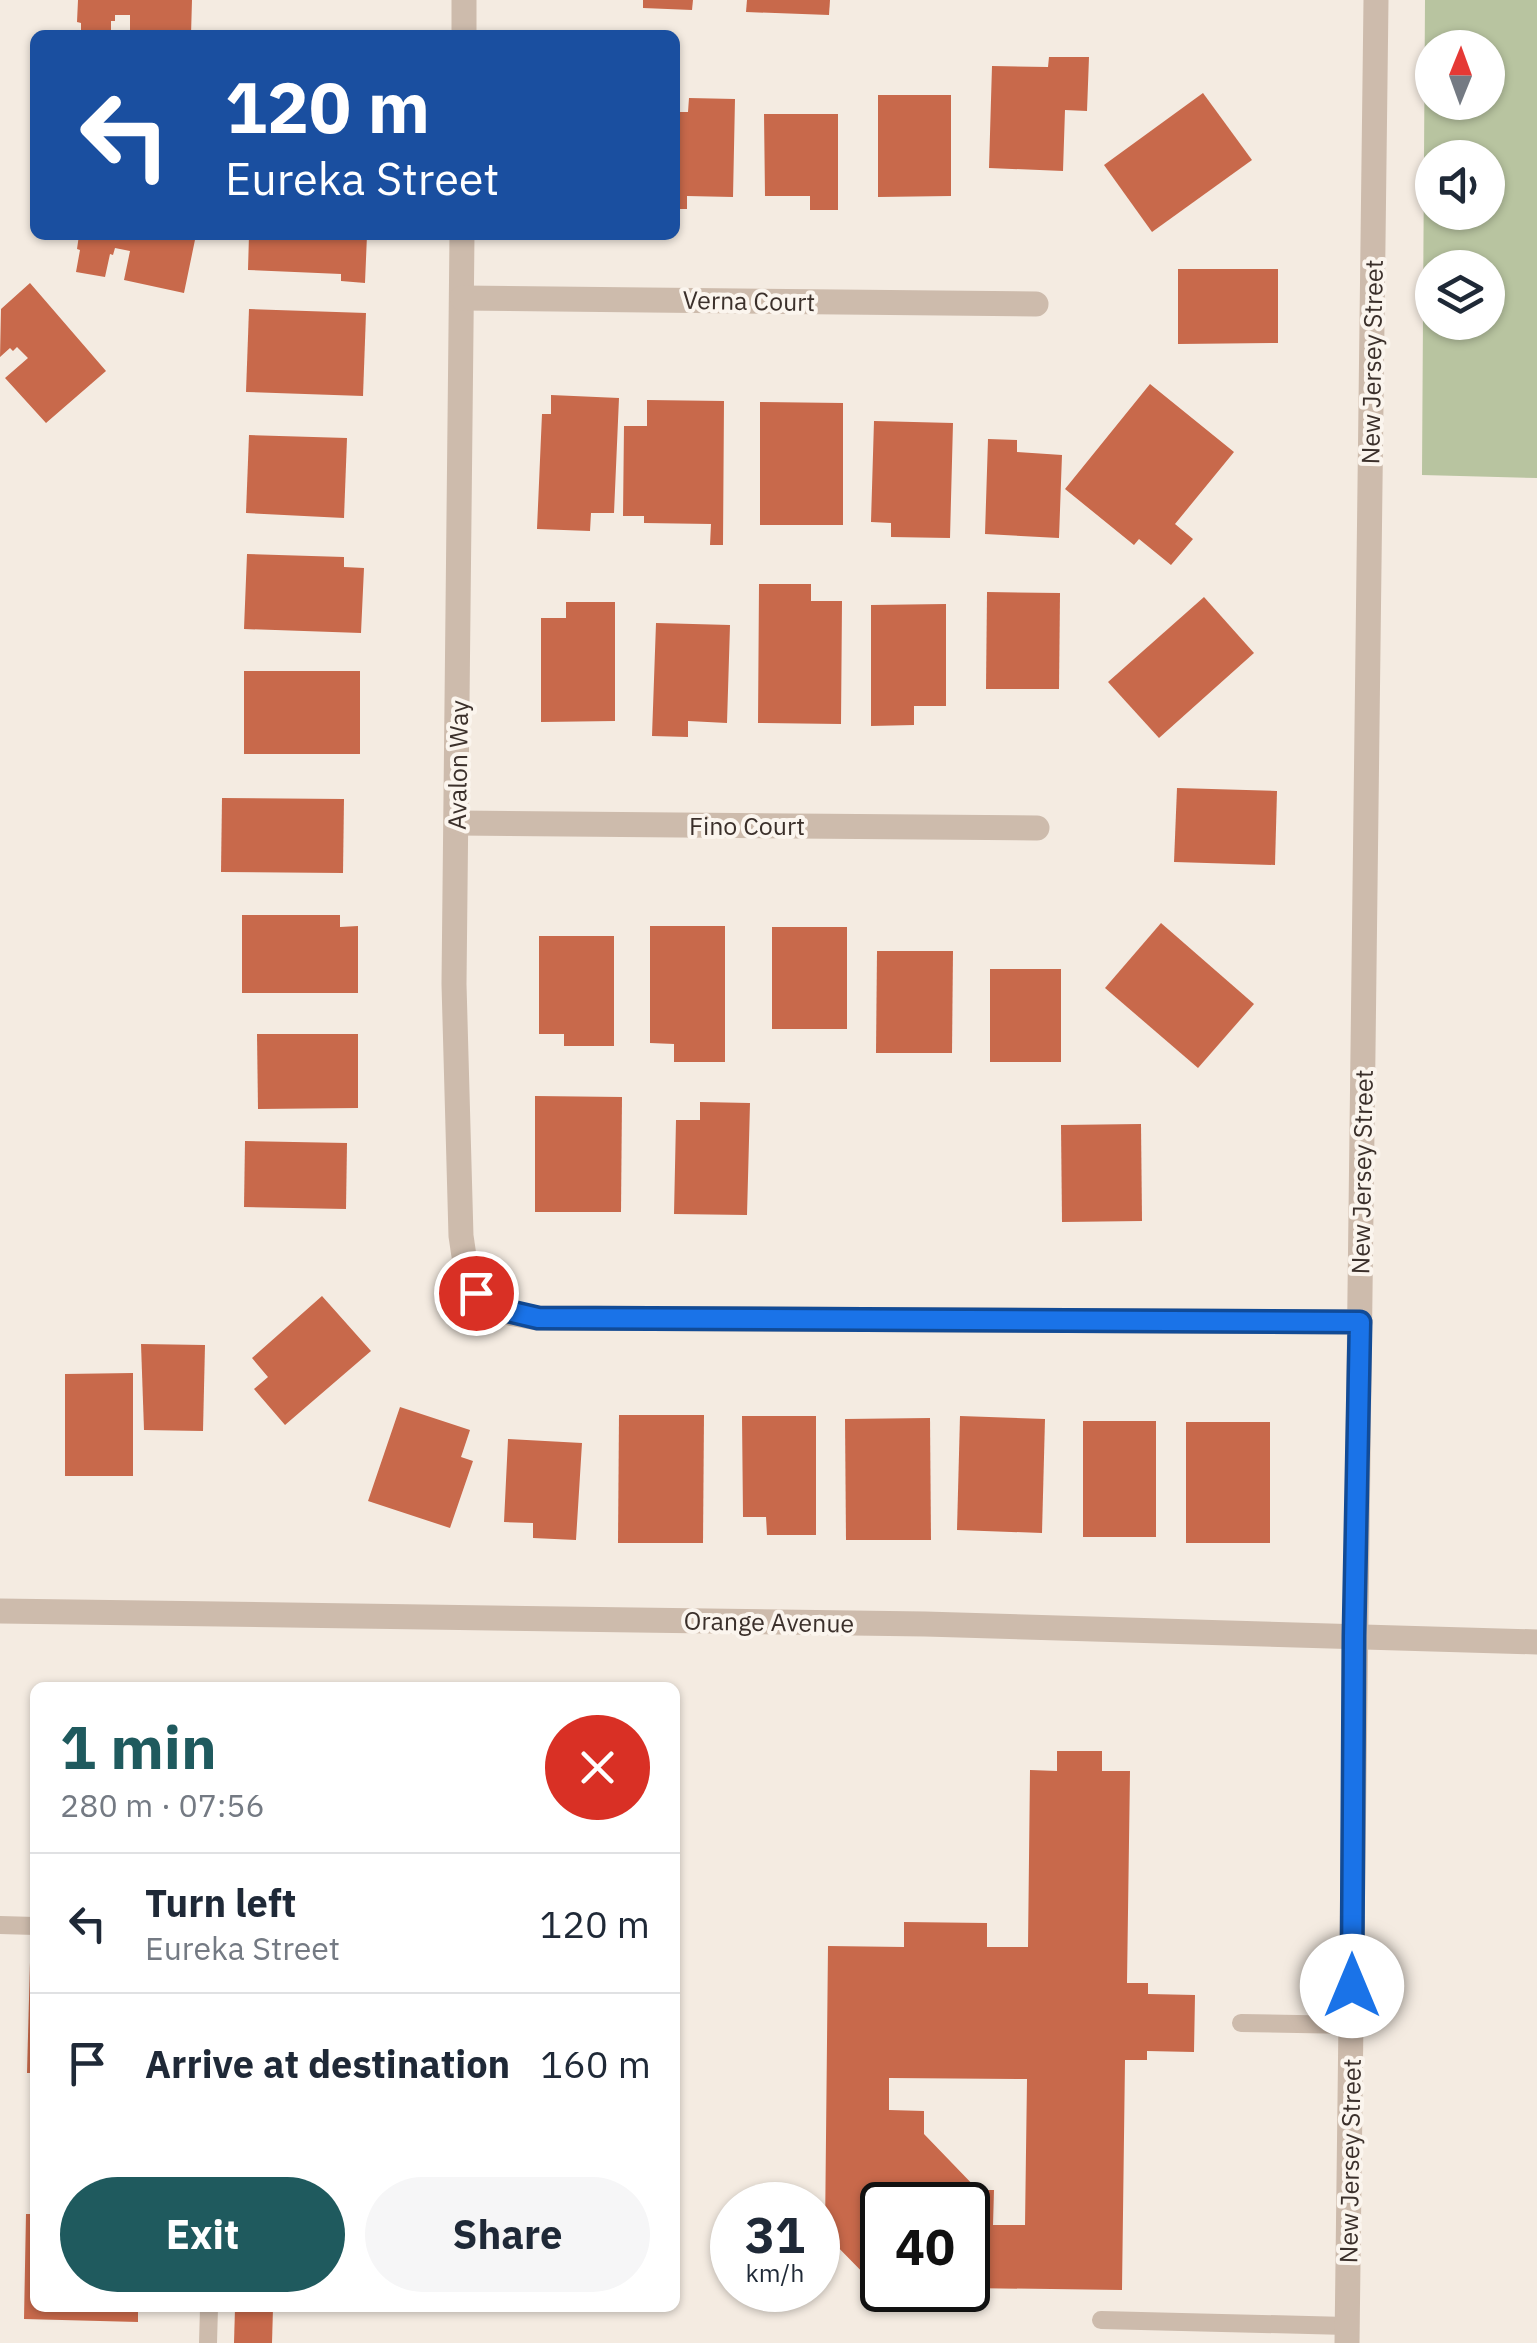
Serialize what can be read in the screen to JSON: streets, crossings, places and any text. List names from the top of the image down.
{
  "streets": {
    "street": [
      "Verna Court",
      "New Jersey Street",
      "Avalon Way",
      "Fino Court",
      "Orange Avenue"
    ]
  },
  "crossings": [
    ["Verna Court", "Avalon Way"],
    ["New Jersey Street", "Avalon Way"],
    ["New Jersey Street", "Orange Avenue"],
    ["Avalon Way", "Fino Court"]
  ],
  "north": "top",
  "page": {
    "turn": ["120 m", "Eureka Street"],
    "heading": ["1 min", "280 m · 07:56"],
    "list": [
      {
        "name": "Turn left",
        "note": "Eureka Street",
        "value": "120 m"
      },
      {
        "name": "Arrive at destination",
        "value": "160 m"
      }
    ],
    "buttons": ["Exit", "Share"],
    "speed": "31 km/h",
    "limit": "40"
  }
}
